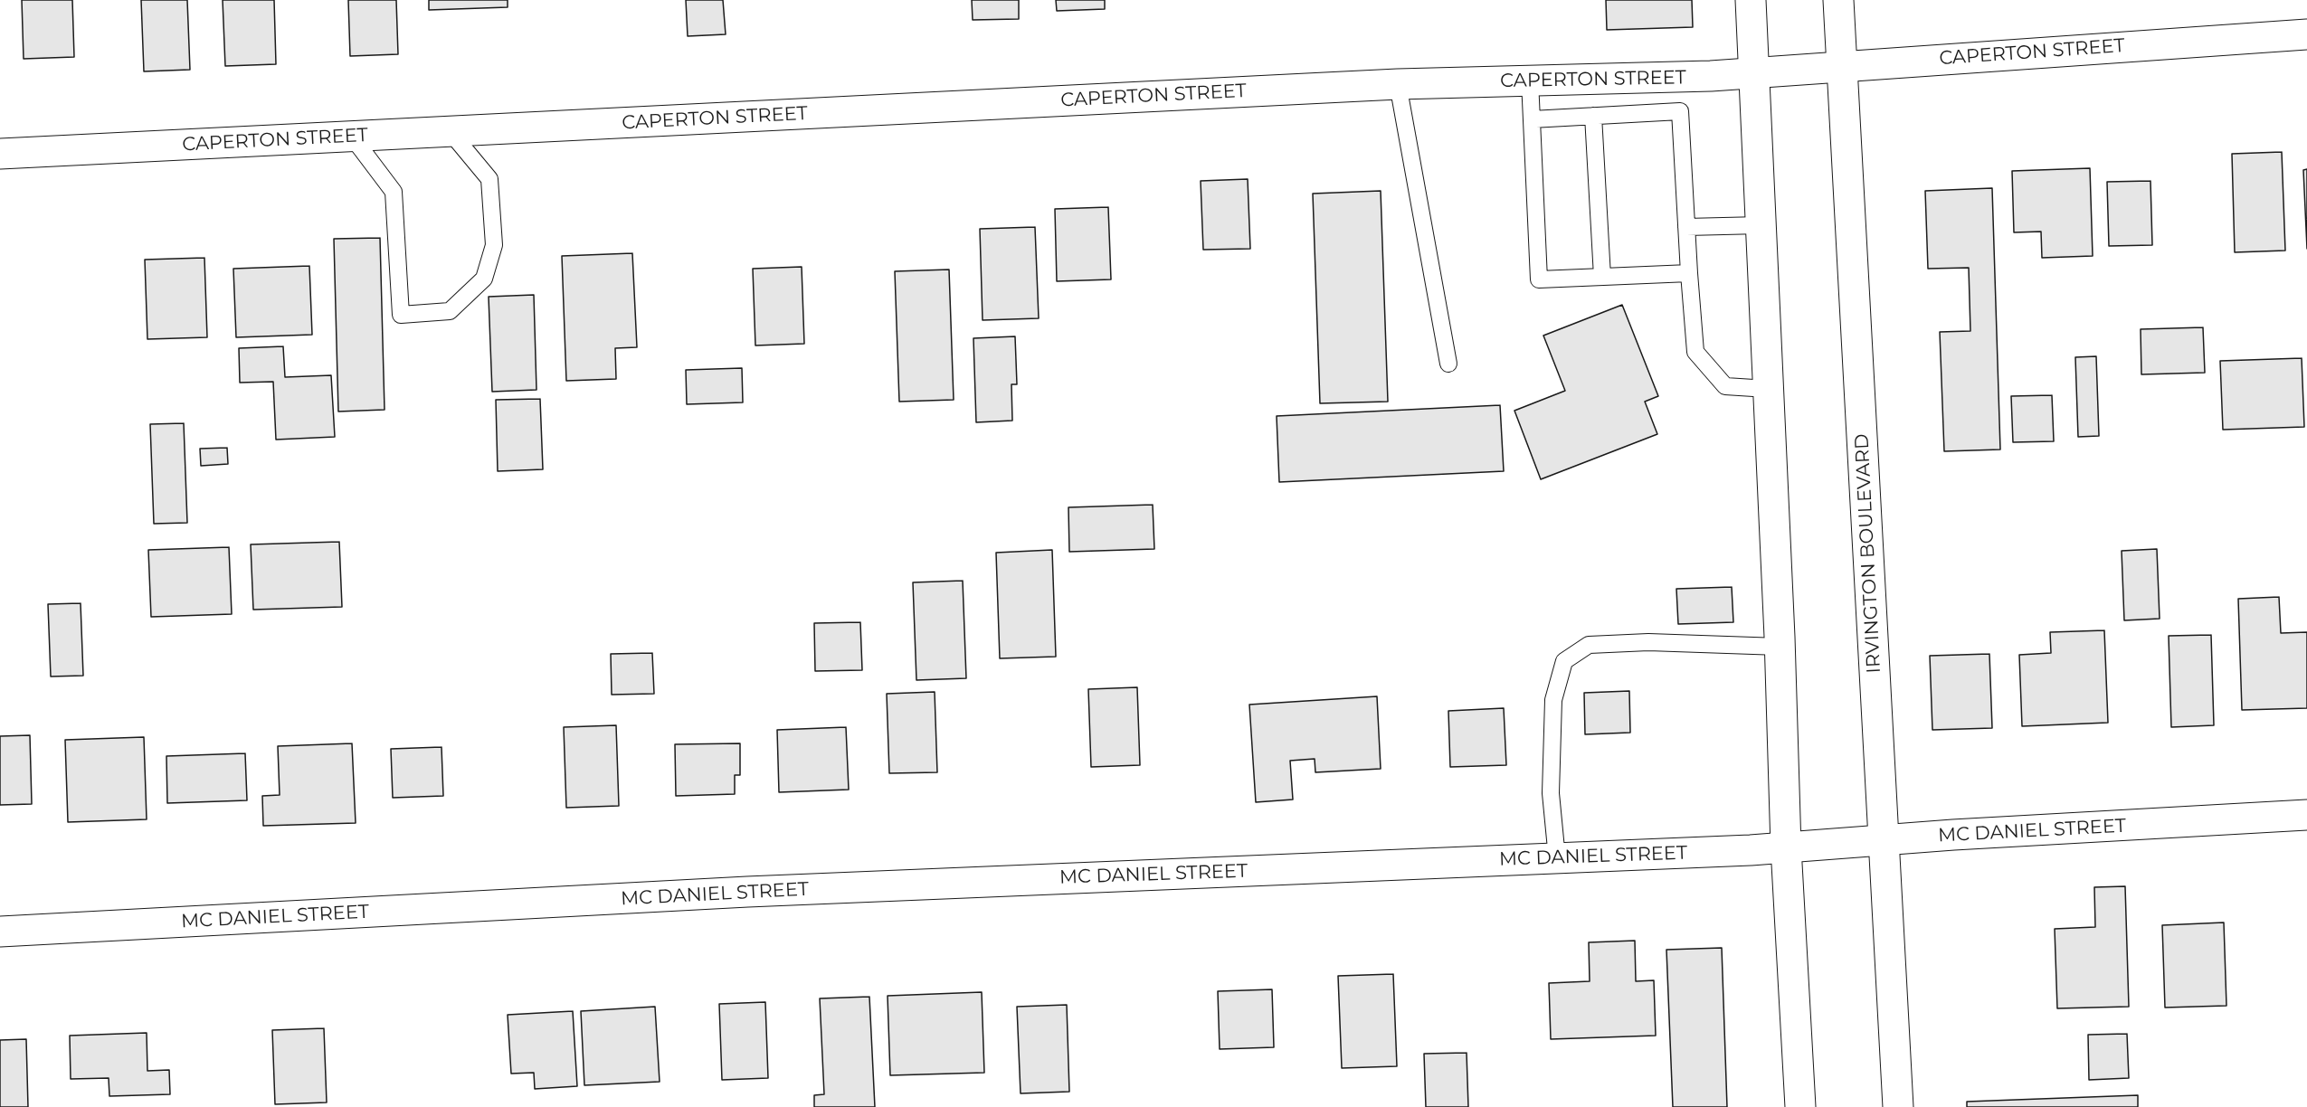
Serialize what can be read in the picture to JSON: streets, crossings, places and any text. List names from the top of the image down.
{
  "streets": {
    "street": ["CAPERTON STREET", "IRVINGTON BOULEVARD", "MC DANIEL STREET"]
  },
  "crossings": [
    ["CAPERTON STREET", "IRVINGTON BOULEVARD"],
    ["IRVINGTON BOULEVARD", "MC DANIEL STREET"]
  ]
}
